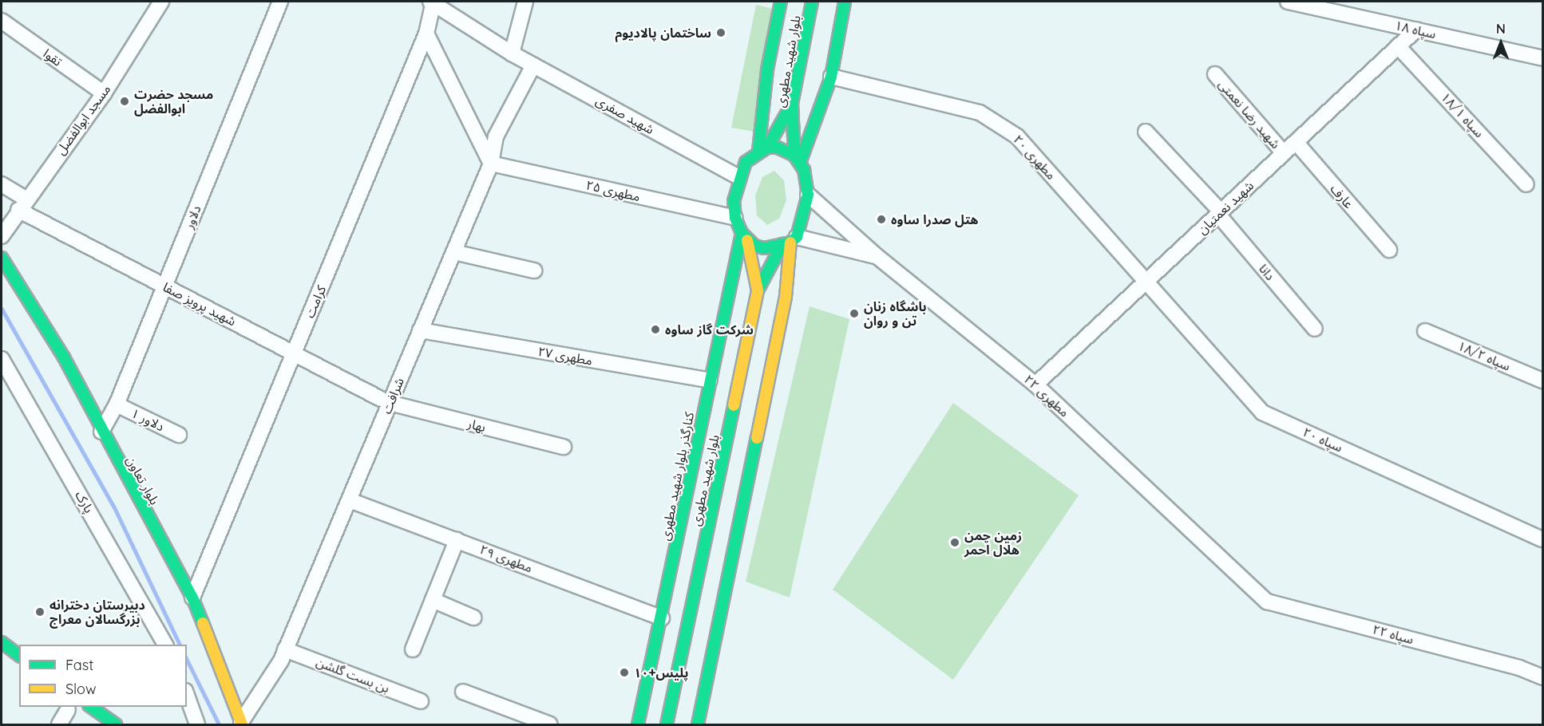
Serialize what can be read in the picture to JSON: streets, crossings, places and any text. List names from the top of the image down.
{
  "streets": {
    "street": [
      "سپاه ۱۸",
      "تقوا",
      "بلوار شهید مطهری",
      "شهید رضا نعمتی",
      "شهید صفری",
      "سپاه ۱۸/۱",
      "مسجد ابوالفضل",
      "مطهری ۲۰",
      "مطهری ۲۵",
      "عارف",
      "شهید نعمتیان",
      "دلاور",
      "دانا",
      "کرامت",
      "شهید پرویز صفا",
      "مطهری ۲۷",
      "سپاه ۱۸/۲",
      "شرافت",
      "مطهری ۲۲",
      "دلاور ۱",
      "بهار",
      "سپاه ۲۰",
      "کنارگذر بلوار شهید مطهری",
      "بلوار تعاون",
      "پارک",
      "مطهری ۲۹",
      "سپاه ۲۲",
      "بن بست گلشن"
    ]
  },
  "crossings": [
    ["سپاه ۱۸", "شهید نعمتیان"],
    ["تقوا", "مسجد ابوالفضل"],
    ["بلوار شهید مطهری", "شهید صفری"],
    ["بلوار شهید مطهری", "مطهری ۲۵"],
    ["بلوار شهید مطهری", "مطهری ۲۲"],
    ["بلوار شهید مطهری", "کنارگذر بلوار شهید مطهری"],
    ["شهید رضا نعمتی", "شهید نعمتیان"],
    ["شهید صفری", "مطهری ۲۵"],
    ["شهید صفری", "کرامت"],
    ["شهید صفری", "شرافت"],
    ["شهید صفری", "مطهری ۲۲"],
    ["شهید صفری", "کنارگذر بلوار شهید مطهری"],
    ["سپاه ۱۸/۱", "شهید نعمتیان"],
    ["مسجد ابوالفضل", "شهید پرویز صفا"],
    ["مطهری ۲۰", "شهید نعمتیان"],
    ["مطهری ۲۰", "سپاه ۲۰"],
    ["مطهری ۲۵", "شرافت"],
    ["مطهری ۲۵", "مطهری ۲۲"],
    ["مطهری ۲۵", "کنارگذر بلوار شهید مطهری"],
    ["عارف", "شهید نعمتیان"],
    ["شهید نعمتیان", "دانا"],
    ["شهید نعمتیان", "مطهری ۲۲"],
    ["شهید نعمتیان", "سپاه ۲۰"],
    ["دلاور", "شهید پرویز صفا"],
    ["دلاور", "دلاور ۱"],
    ["دلاور", "بلوار تعاون"],
    ["کرامت", "شهید پرویز صفا"],
    ["کرامت", "بلوار تعاون"],
    ["شهید پرویز صفا", "شرافت"],
    ["شهید پرویز صفا", "بهار"],
    ["مطهری ۲۷", "شرافت"],
    ["مطهری ۲۷", "کنارگذر بلوار شهید مطهری"],
    ["شرافت", "بهار"],
    ["شرافت", "بلوار تعاون"],
    ["شرافت", "مطهری ۲۹"],
    ["شرافت", "بن بست گلشن"],
    ["مطهری ۲۲", "کنارگذر بلوار شهید مطهری"],
    ["مطهری ۲۲", "سپاه ۲۲"],
    ["کنارگذر بلوار شهید مطهری", "مطهری ۲۹"]
  ],
  "places": [
    "ساختمان پالادیوم",
    "مسجد حضرت ابوالفضل",
    "هتل صدرا ساوه",
    "باشگاه زنان تن و روان",
    "شرکت گاز ساوه",
    "زمین چمن هلال احمر",
    "دبیرستان دخترانه بزرگسالان معراج",
    "پلیس+۱۰"
  ],
  "legend": ["Fast", "Slow"],
  "north": "top"
}
